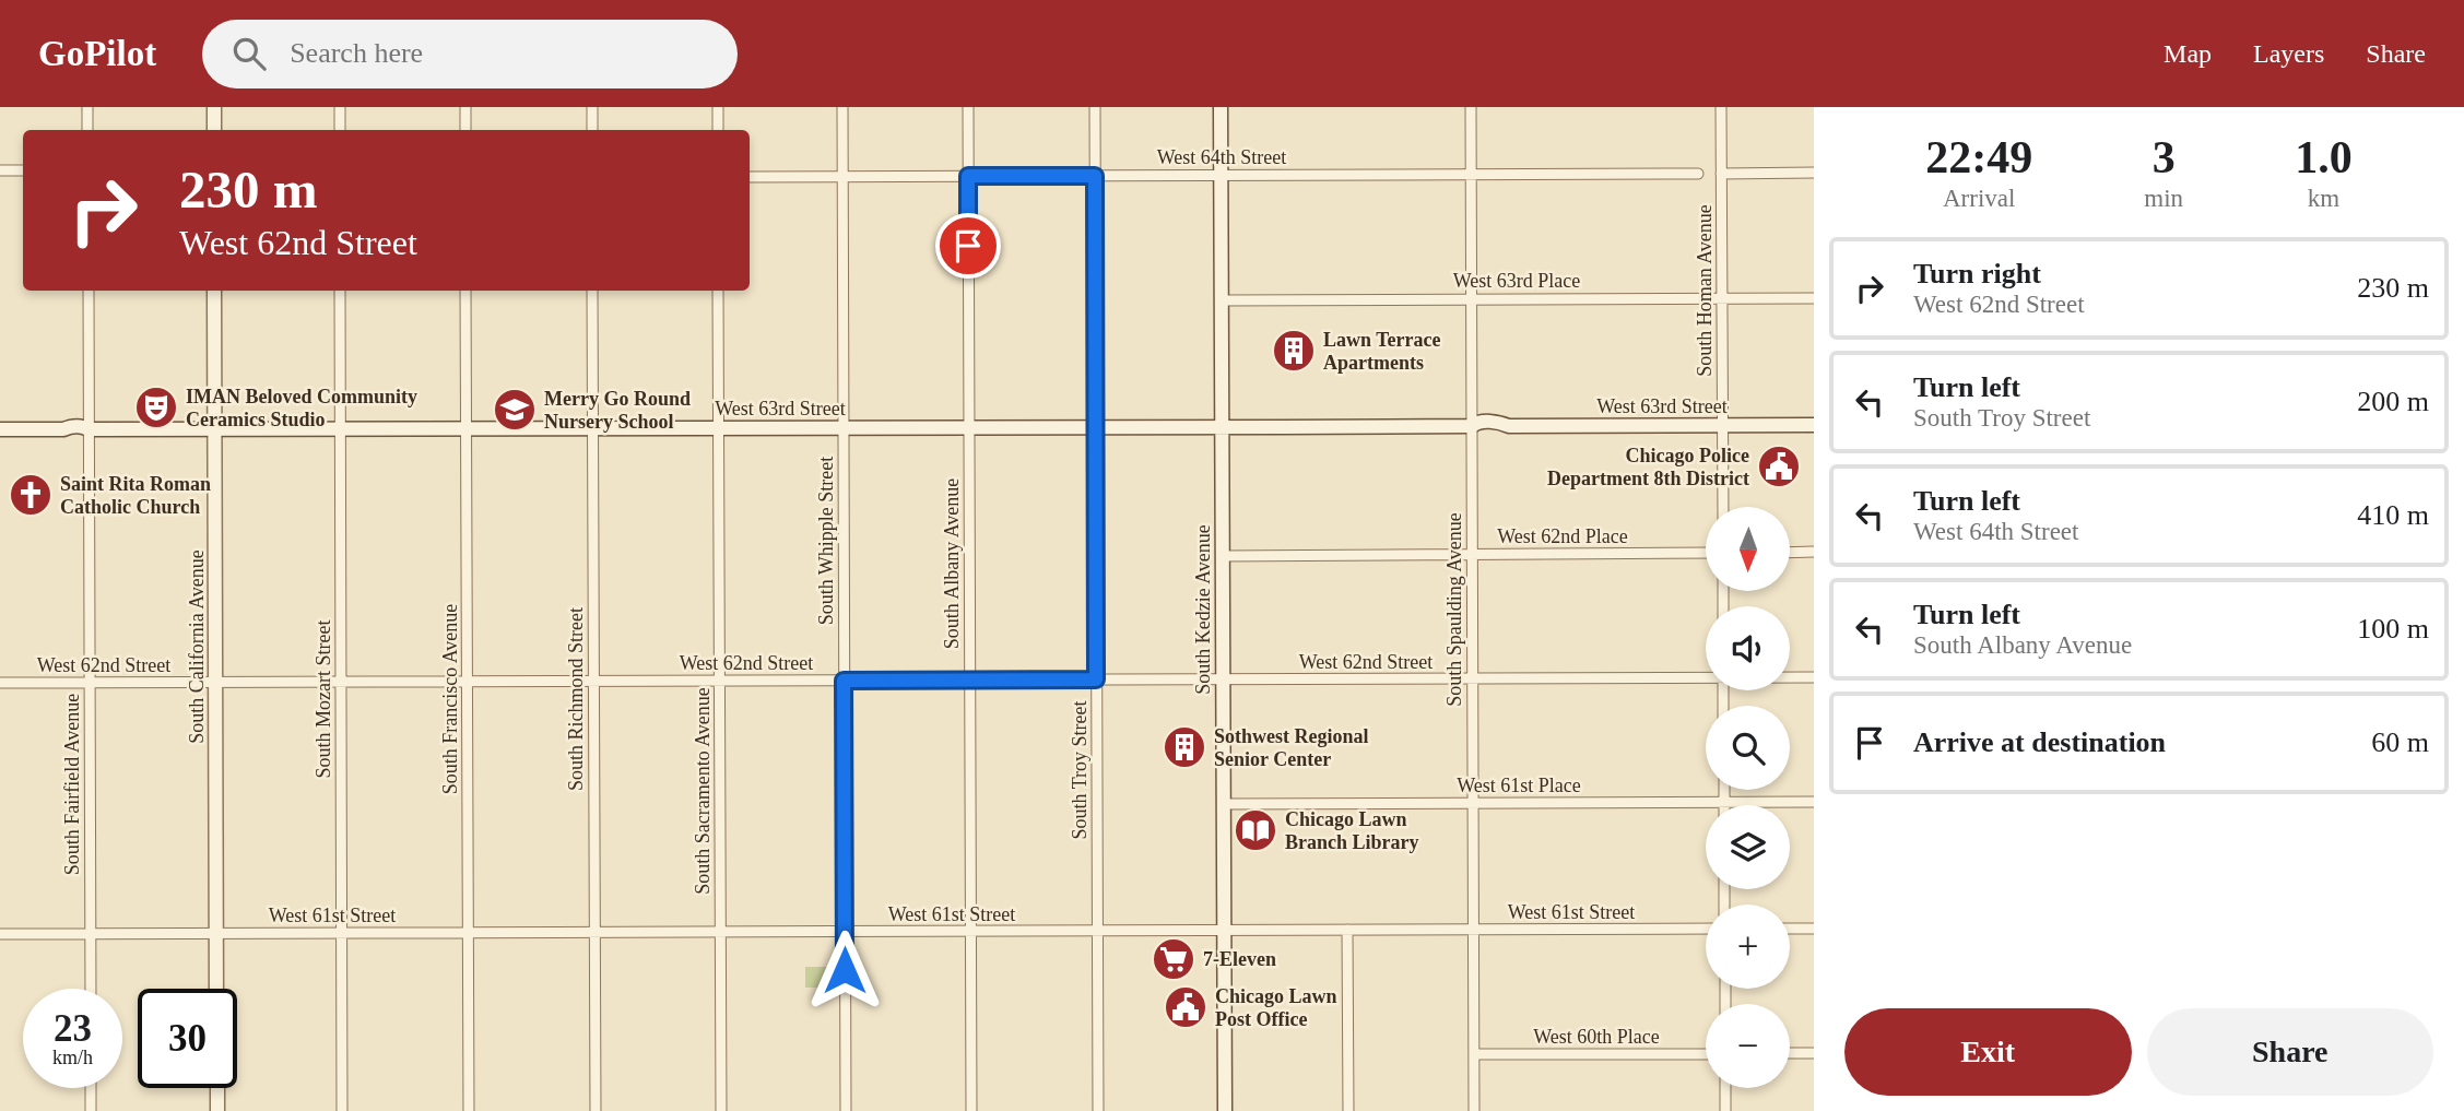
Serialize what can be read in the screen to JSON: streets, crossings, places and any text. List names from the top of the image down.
{
  "streets": {
    "main road": ["West 63rd Street", "South Kedzie Avenue", "South California Avenue"],
    "street": [
      "West 64th Street",
      "West 63rd Place",
      "South Homan Avenue",
      "West 62nd Place",
      "South Whipple Street",
      "South Albany Avenue",
      "South Spaulding Avenue",
      "West 62nd Street",
      "South Mozart Street",
      "South Francisco Avenue",
      "South Richmond Street",
      "South Troy Street",
      "South Fairfield Avenue",
      "West 61st Place",
      "South Sacramento Avenue",
      "West 61st Street",
      "West 60th Place"
    ]
  },
  "crossings": [
    ["West 64th Street", "South Whipple Street"],
    ["West 64th Street", "South Albany Avenue"],
    ["West 64th Street", "South Kedzie Avenue"],
    ["West 64th Street", "South Spaulding Avenue"],
    ["West 64th Street", "South Troy Street"],
    ["West 63rd Place", "South Homan Avenue"],
    ["West 63rd Place", "South Kedzie Avenue"],
    ["West 63rd Place", "South Spaulding Avenue"],
    ["South Homan Avenue", "West 63rd Street"],
    ["West 63rd Street", "South Whipple Street"],
    ["West 63rd Street", "South Albany Avenue"],
    ["West 63rd Street", "South Kedzie Avenue"],
    ["West 63rd Street", "South Spaulding Avenue"],
    ["West 63rd Street", "South California Avenue"],
    ["West 63rd Street", "South Mozart Street"],
    ["West 63rd Street", "South Francisco Avenue"],
    ["West 63rd Street", "South Richmond Street"],
    ["West 63rd Street", "South Troy Street"],
    ["West 63rd Street", "South Fairfield Avenue"],
    ["West 63rd Street", "South Sacramento Avenue"],
    ["West 62nd Place", "South Kedzie Avenue"],
    ["West 62nd Place", "South Spaulding Avenue"],
    ["South Whipple Street", "West 62nd Street"],
    ["South Whipple Street", "West 61st Street"],
    ["South Albany Avenue", "West 62nd Street"],
    ["South Albany Avenue", "West 61st Street"],
    ["South Kedzie Avenue", "West 62nd Street"],
    ["South Kedzie Avenue", "West 61st Place"],
    ["South Kedzie Avenue", "West 61st Street"],
    ["South Spaulding Avenue", "West 62nd Street"],
    ["South Spaulding Avenue", "West 61st Place"],
    ["South Spaulding Avenue", "West 61st Street"],
    ["South Spaulding Avenue", "West 60th Place"],
    ["South California Avenue", "West 62nd Street"],
    ["South California Avenue", "West 61st Street"],
    ["West 62nd Street", "South Mozart Street"],
    ["West 62nd Street", "South Francisco Avenue"],
    ["West 62nd Street", "South Richmond Street"],
    ["West 62nd Street", "South Troy Street"],
    ["West 62nd Street", "South Fairfield Avenue"],
    ["West 62nd Street", "South Sacramento Avenue"],
    ["South Mozart Street", "West 61st Street"],
    ["South Francisco Avenue", "West 61st Street"],
    ["South Richmond Street", "West 61st Street"],
    ["South Troy Street", "West 61st Street"],
    ["South Fairfield Avenue", "West 61st Street"],
    ["South Sacramento Avenue", "West 61st Street"]
  ],
  "places": {
    "building": ["Lawn Terrace Apartments", "Sothwest Regional Senior Center"],
    "theatre": ["IMAN Beloved Community Ceramics Studio"],
    "school or university": ["Merry Go Round Nursery School"],
    "public building": ["Chicago Police Department 8th District", "Chicago Lawn Post Office"],
    "church": ["Saint Rita Roman Catholic Church"],
    "library": ["Chicago Lawn Branch Library"],
    "supermarket": ["7-Eleven"]
  },
  "north": "bottom",
  "page": {
    "header": "GoPilot",
    "search": "Search here",
    "nav": ["Map", "Layers", "Share"],
    "eta": [
      "22:49",
      "Arrival",
      "3",
      "min",
      "1.0",
      "km"
    ],
    "turn": ["230 m", "West 62nd Street"],
    "list": [
      {
        "name": "Turn right",
        "note": "West 62nd Street",
        "value": "230 m"
      },
      {
        "name": "Turn left",
        "note": "South Troy Street",
        "value": "200 m"
      },
      {
        "name": "Turn left",
        "note": "West 64th Street",
        "value": "410 m"
      },
      {
        "name": "Turn left",
        "note": "South Albany Avenue",
        "value": "100 m"
      },
      {
        "name": "Arrive at destination",
        "value": "60 m"
      }
    ],
    "map_buttons": ["+", "−"],
    "speed": "23 km/h",
    "limit": "30",
    "buttons": ["Exit", "Share"]
  }
}
